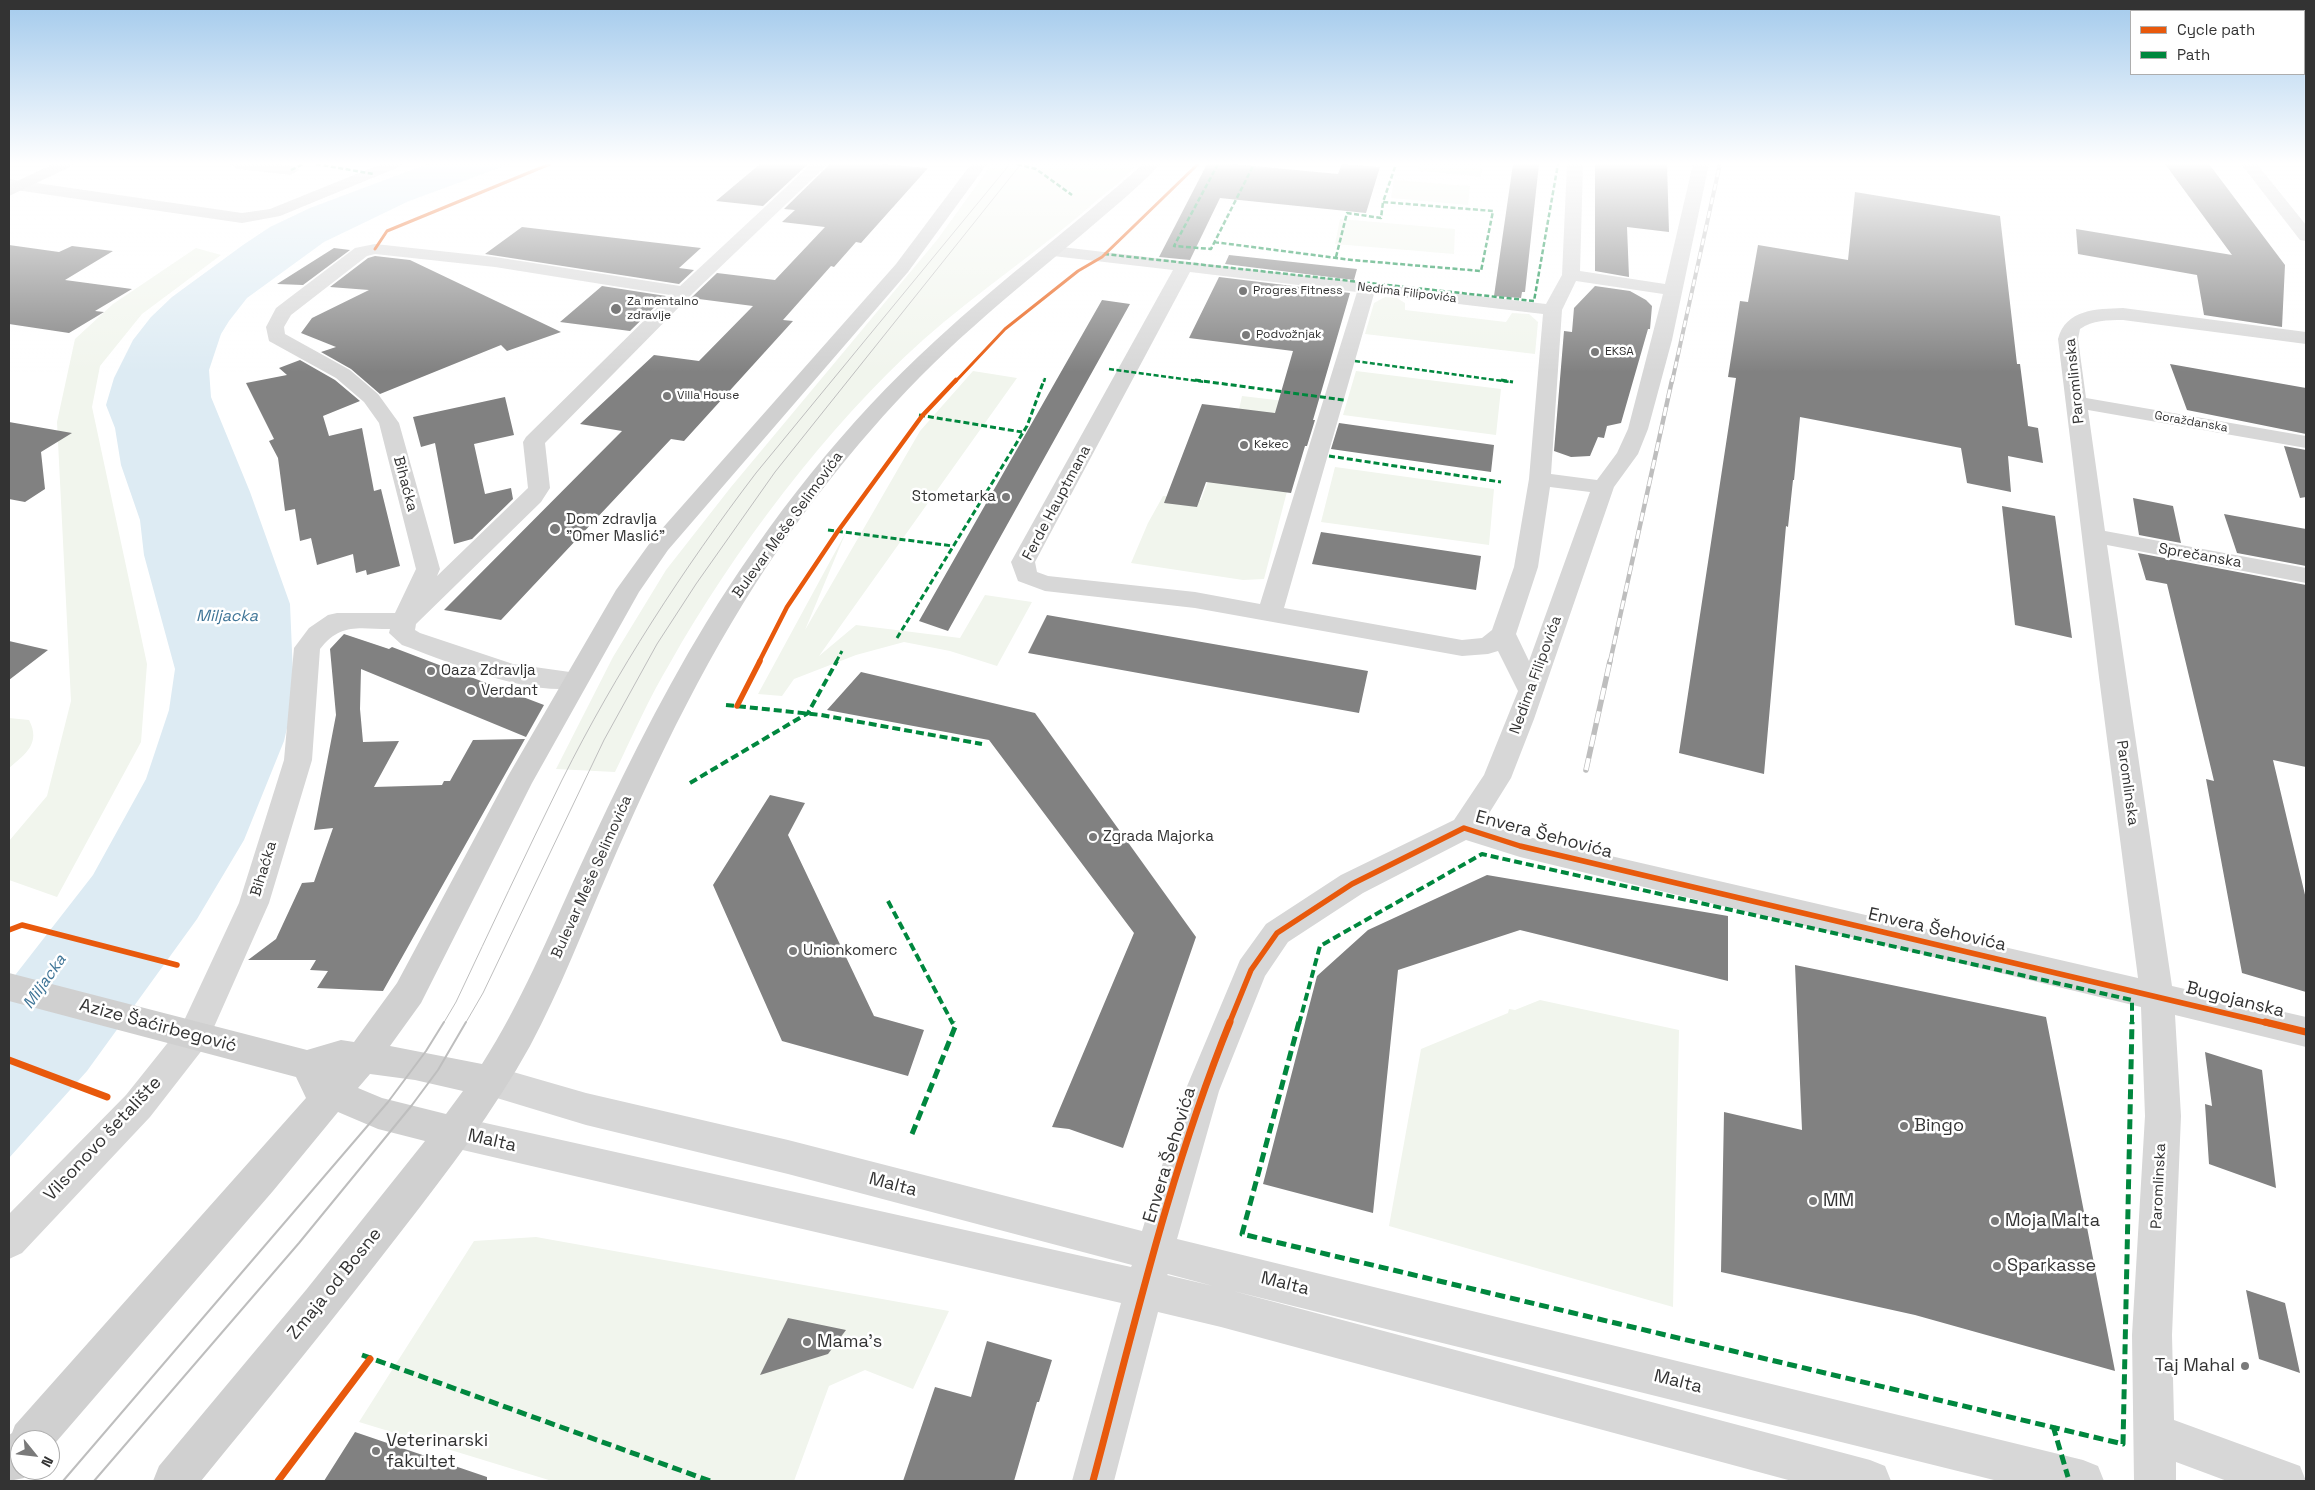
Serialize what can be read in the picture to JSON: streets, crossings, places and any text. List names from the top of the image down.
{
  "streets": {
    "main road": ["Bulevar Meše Selimovića", "Azize Šaćirbegović", "Zmaja od Bosne"],
    "street": [
      "Nedima Filipovića",
      "Paromlinska",
      "Goraždanska",
      "Bihaćka",
      "Ferde Hauptmana",
      "Sprečanska",
      "Envera Šehovića",
      "Bugojanska",
      "Vilsonovo šetalište",
      "Malta"
    ]
  },
  "crossings": [
    ["Nedima Filipovića", "Ferde Hauptmana"],
    ["Nedima Filipovića", "Bulevar Meše Selimovića"],
    ["Nedima Filipovića", "Envera Šehovića"],
    ["Paromlinska", "Goraždanska"],
    ["Paromlinska", "Sprečanska"],
    ["Paromlinska", "Envera Šehovića"],
    ["Paromlinska", "Bugojanska"],
    ["Bihaćka", "Azize Šaćirbegović"],
    ["Bihaćka", "Vilsonovo šetalište"],
    ["Bulevar Meše Selimovića", "Malta"],
    ["Bulevar Meše Selimovića", "Zmaja od Bosne"],
    ["Envera Šehovića", "Bugojanska"],
    ["Envera Šehovića", "Malta"],
    ["Azize Šaćirbegović", "Vilsonovo šetalište"],
    ["Malta", "Zmaja od Bosne"]
  ],
  "water": ["Miljacka"],
  "places": [
    "Progres Fitness",
    "Za mentalno zdravlje",
    "Podvožnjak",
    "EKSA",
    "Villa House",
    "Kekec",
    "Stometarka",
    "Dom zdravlja \"Omer Maslić\"",
    "Oaza Zdravlja",
    "Verdant",
    "Zgrada Majorka",
    "Unionkomerc",
    "Bingo",
    "MM",
    "Moja Malta",
    "Sparkasse",
    "Mama's",
    "Taj Mahal",
    "Veterinarski fakultet"
  ],
  "legend": ["Cycle path", "Path"],
  "north": "bottom right"
}
